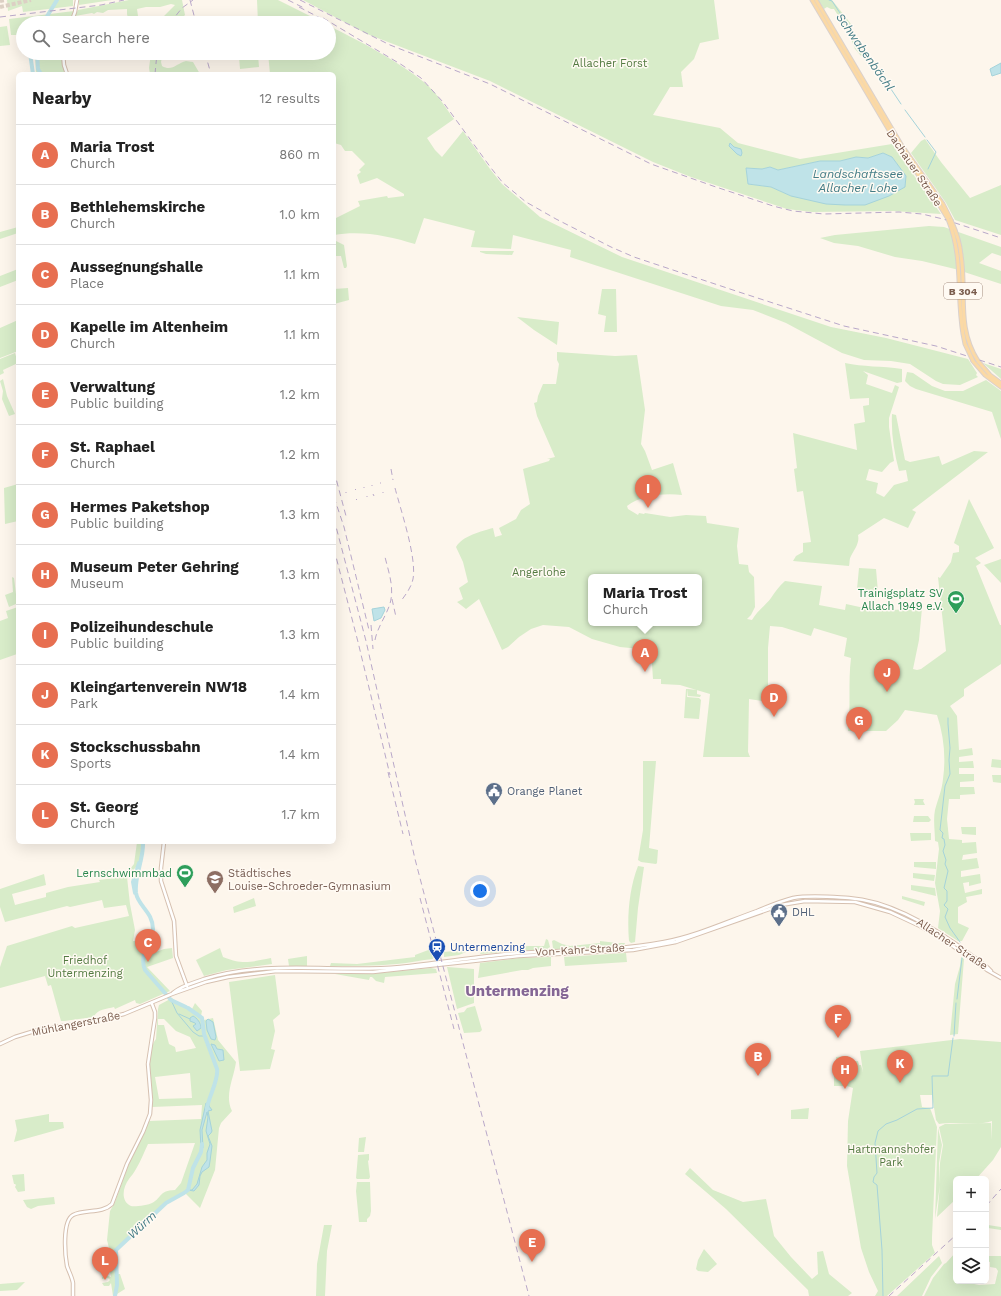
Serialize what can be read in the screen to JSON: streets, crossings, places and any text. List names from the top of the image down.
{
  "streets": {
    "main road": [
      "Dachauer Straße",
      "B 304",
      "Allacher Straße",
      "Von-Kahr-Straße",
      "Mühlangerstraße"
    ]
  },
  "crossings": [
    ["Allacher Straße", "Von-Kahr-Straße"],
    ["Von-Kahr-Straße", "Mühlangerstraße"]
  ],
  "districts": ["Untermenzing"],
  "water": ["Schwabenbächl", "Landschaftssee Allacher Lohe", "Würm"],
  "parks": [
    "Allacher Forst",
    "Angerlohe",
    "Friedhof Untermenzing",
    "Hartmannshofer Park"
  ],
  "places": {
    "sports": ["Trainigsplatz SV Allach 1949 e.V.", "Lernschwimmbad"],
    "public building": ["Orange Planet", "DHL"],
    "school or university": ["Städtisches Louise-Schroeder-Gymnasium"],
    "station": ["Untermenzing"]
  },
  "page": {
    "search": "Search here",
    "heading": ["Nearby", "12 results"],
    "list": [
      {
        "mark": "A",
        "name": "Maria Trost",
        "note": "Church",
        "value": "860 m"
      },
      {
        "mark": "B",
        "name": "Bethlehemskirche",
        "note": "Church",
        "value": "1.0 km"
      },
      {
        "mark": "C",
        "name": "Aussegnungshalle",
        "note": "Place",
        "value": "1.1 km"
      },
      {
        "mark": "D",
        "name": "Kapelle im Altenheim",
        "note": "Church",
        "value": "1.1 km"
      },
      {
        "mark": "E",
        "name": "Verwaltung",
        "note": "Public building",
        "value": "1.2 km"
      },
      {
        "mark": "F",
        "name": "St. Raphael",
        "note": "Church",
        "value": "1.2 km"
      },
      {
        "mark": "G",
        "name": "Hermes Paketshop",
        "note": "Public building",
        "value": "1.3 km"
      },
      {
        "mark": "H",
        "name": "Museum Peter Gehring",
        "note": "Museum",
        "value": "1.3 km"
      },
      {
        "mark": "I",
        "name": "Polizeihundeschule",
        "note": "Public building",
        "value": "1.3 km"
      },
      {
        "mark": "J",
        "name": "Kleingartenverein NW18",
        "note": "Park",
        "value": "1.4 km"
      },
      {
        "mark": "K",
        "name": "Stockschussbahn",
        "note": "Sports",
        "value": "1.4 km"
      },
      {
        "mark": "L",
        "name": "St. Georg",
        "note": "Church",
        "value": "1.7 km"
      }
    ],
    "pins": [
      "I",
      "A",
      "J",
      "D",
      "G",
      "C",
      "F",
      "B",
      "K",
      "H",
      "E",
      "L"
    ],
    "popup": ["Maria Trost", "Church"],
    "map_buttons": ["+", "−"]
  }
}
